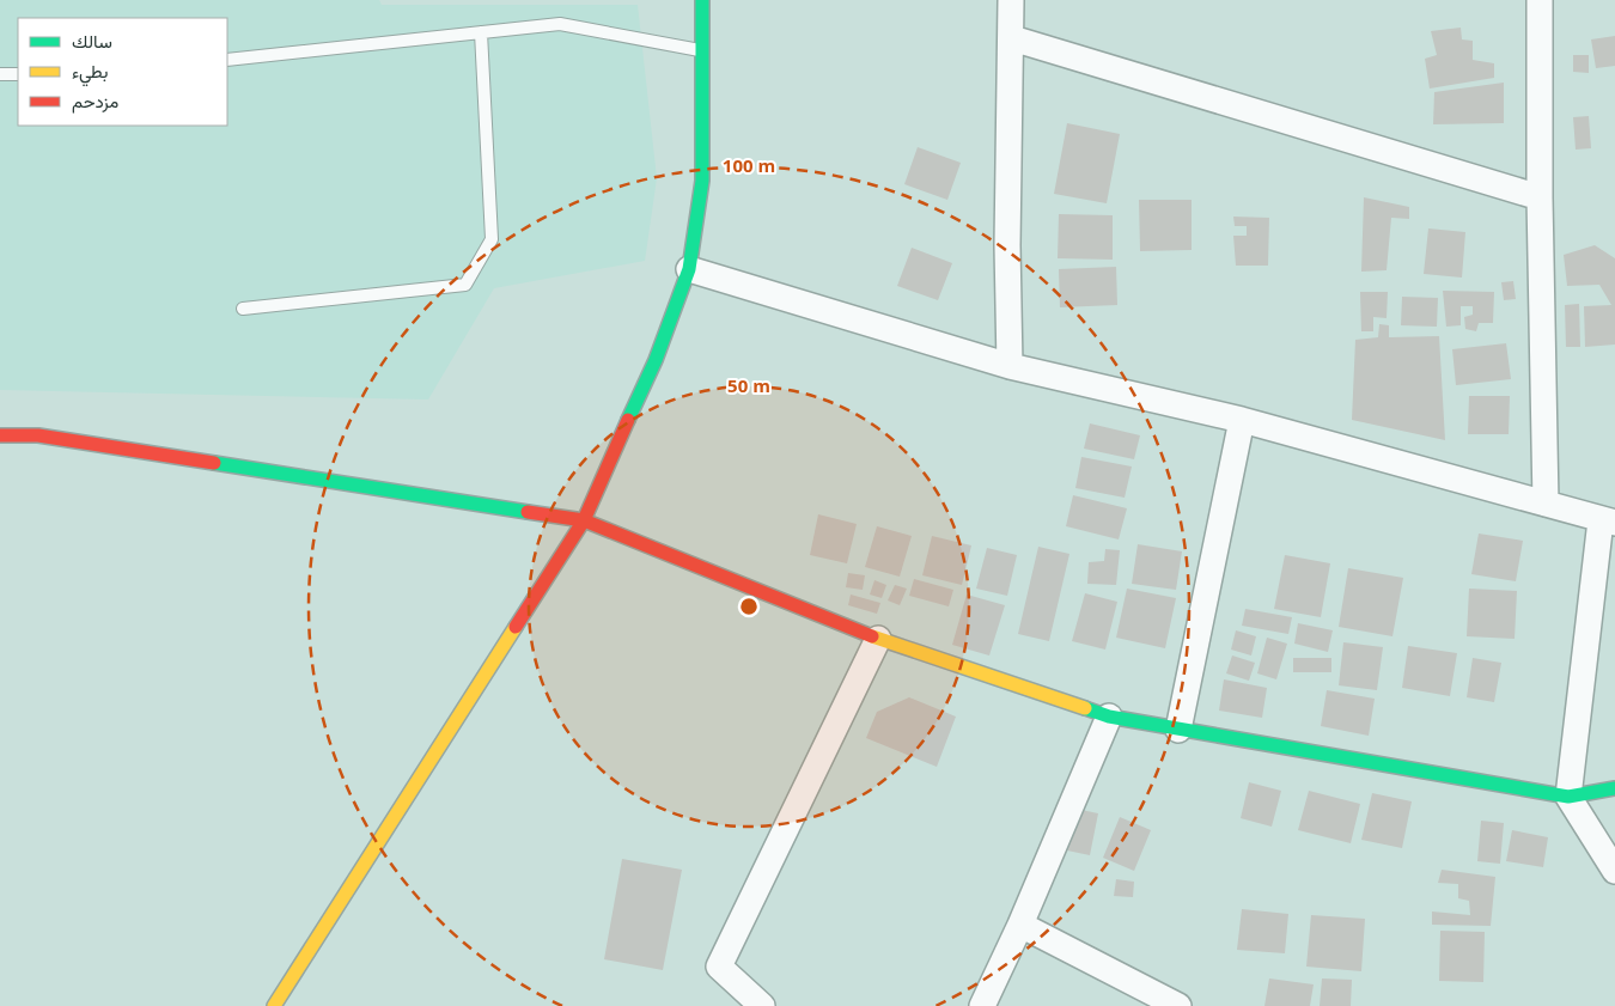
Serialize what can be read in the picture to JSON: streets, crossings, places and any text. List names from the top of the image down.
{
  "legend": ["سالك", "بطيء", "مزدحم"],
  "rings": ["100 m", "50 m"]
}
